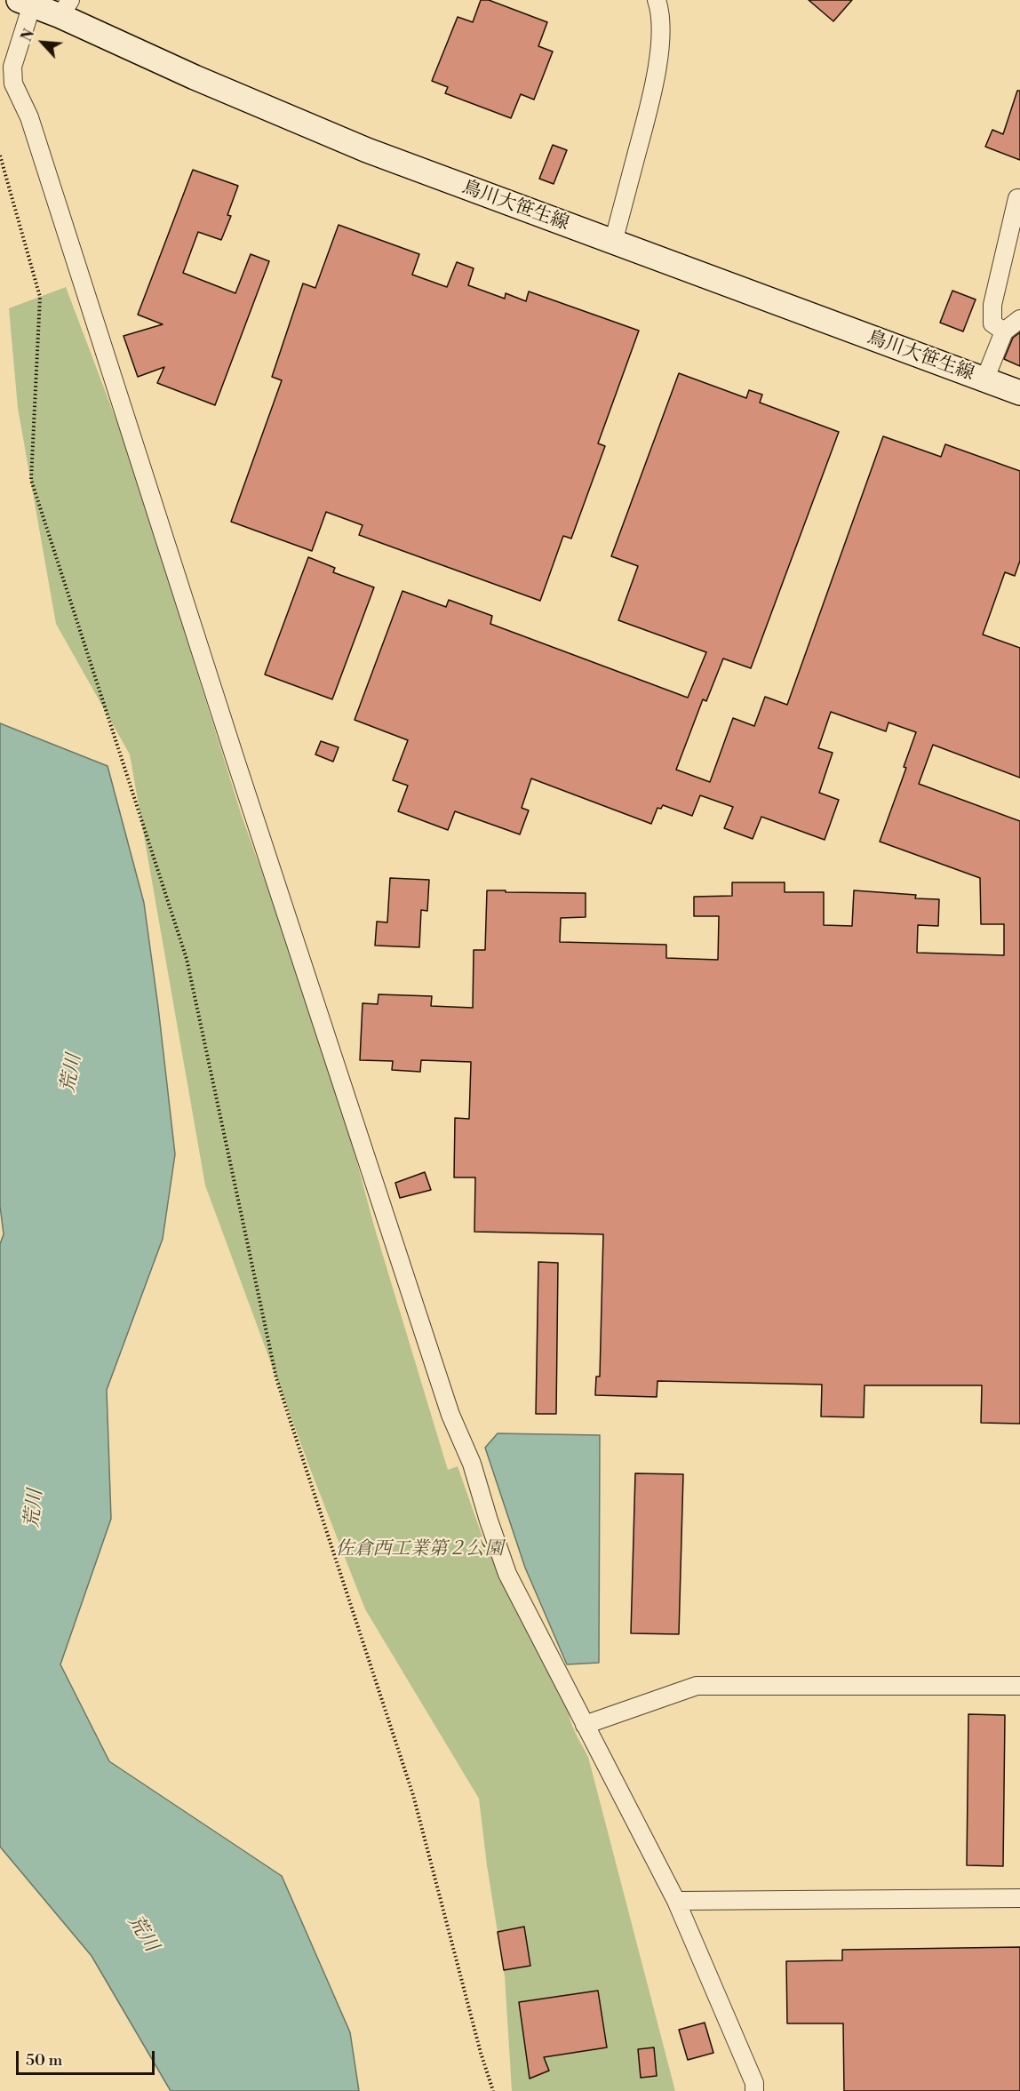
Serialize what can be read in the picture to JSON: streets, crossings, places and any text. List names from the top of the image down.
{
  "streets": {
    "street": ["鳥川大笹生線"]
  },
  "water": ["荒川"],
  "parks": ["佐倉西工業第２公園"],
  "scale_bar": "50 m",
  "north": "top left"
}
